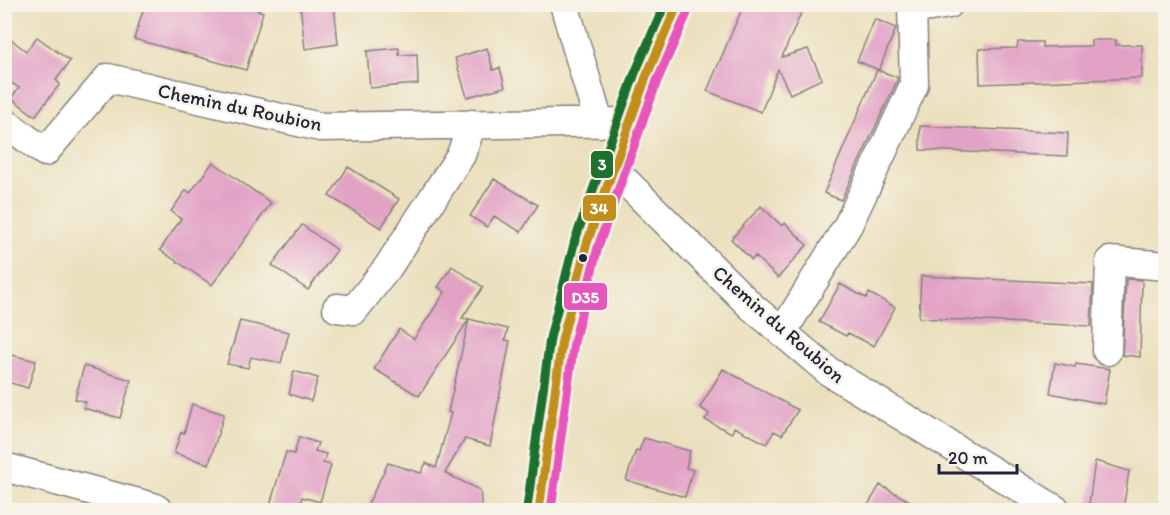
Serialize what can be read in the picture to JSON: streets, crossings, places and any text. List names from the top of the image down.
{
  "streets": {
    "street": ["Chemin du Roubion"]
  },
  "lines": ["transit line 34", "transit line 3", "transit line D35"],
  "scale_bar": "20 m"
}
